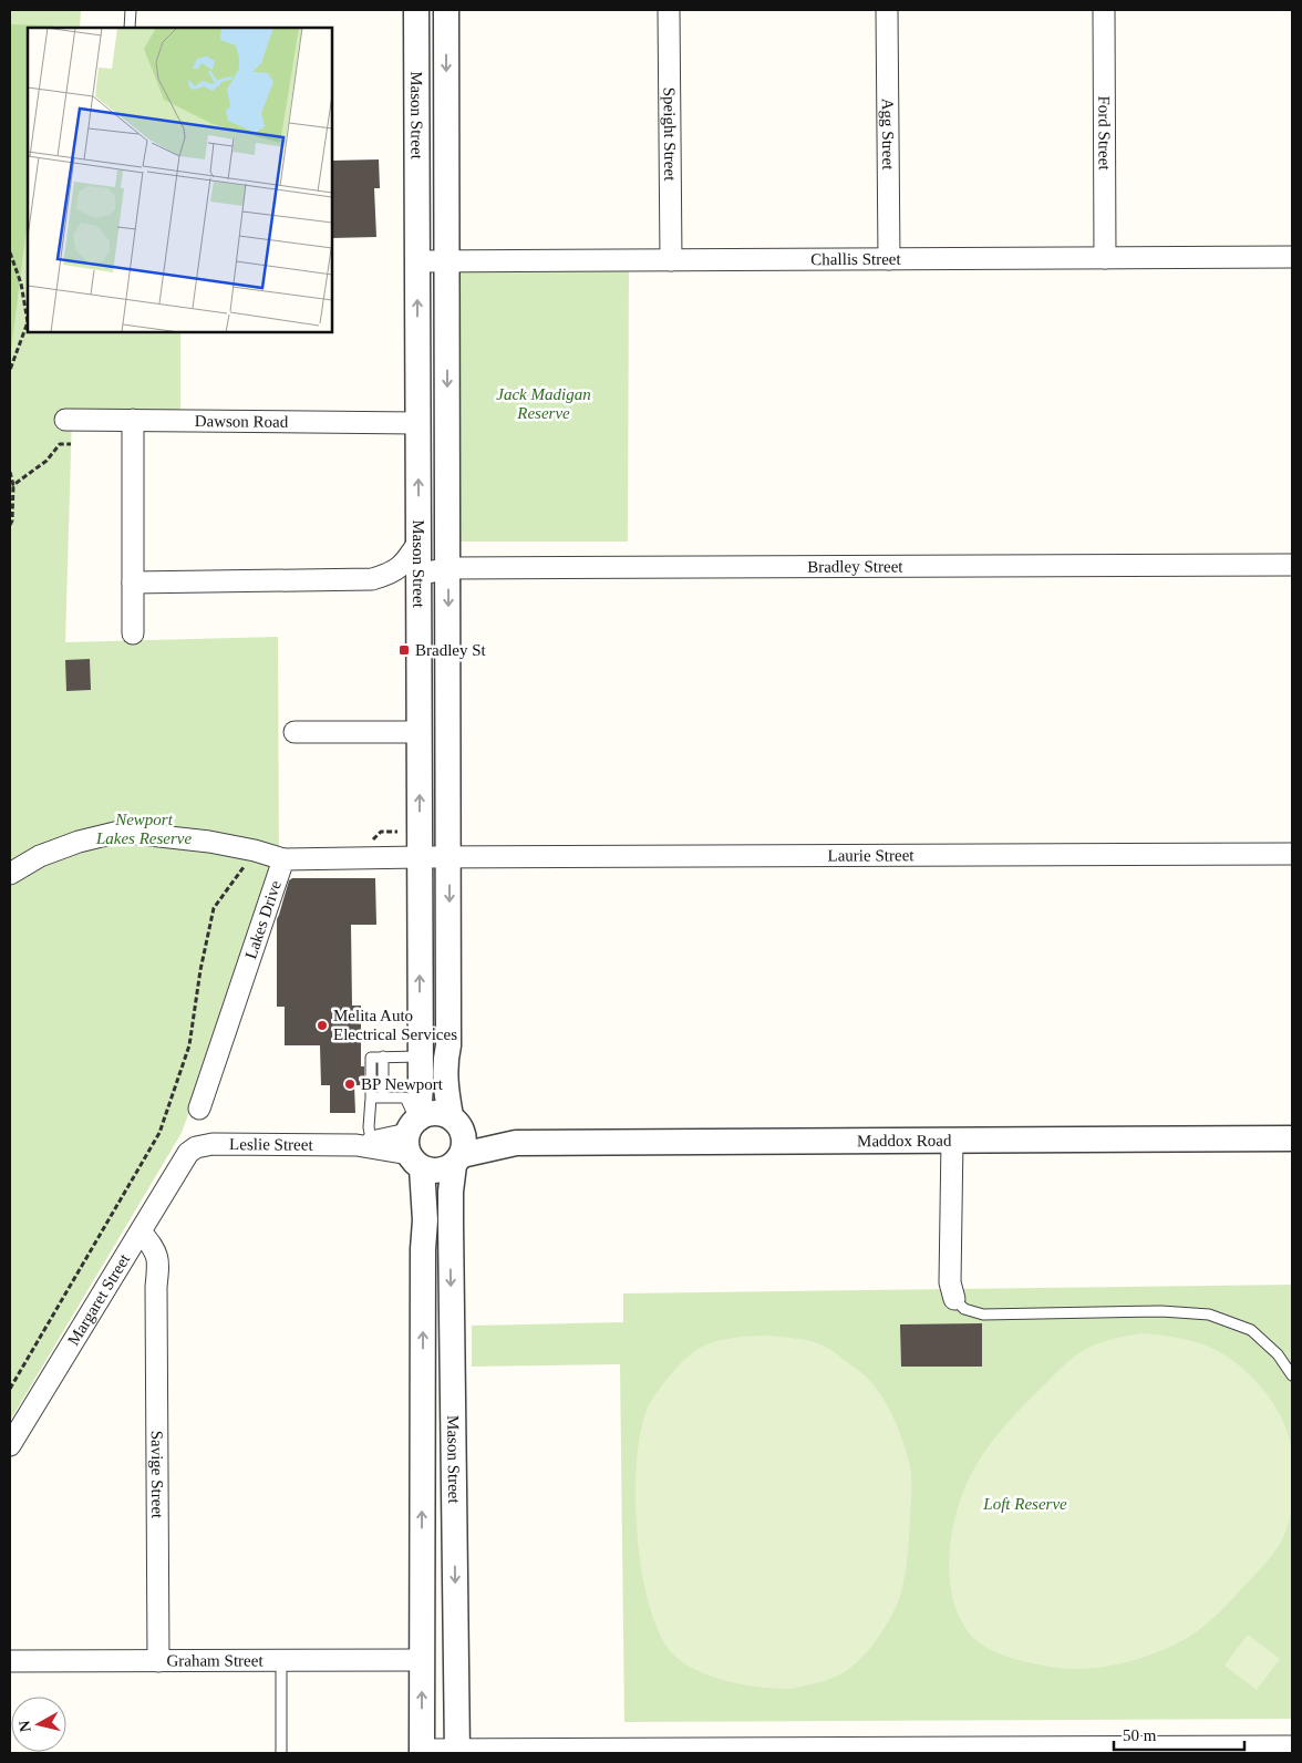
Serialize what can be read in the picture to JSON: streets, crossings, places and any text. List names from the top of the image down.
{
  "streets": {
    "street": [
      "Mason Street",
      "Agg Street",
      "Ford Street",
      "Speight Street",
      "Challis Street",
      "Dawson Road",
      "Bradley Street",
      "Laurie Street",
      "Lakes Drive",
      "Maddox Road",
      "Leslie Street",
      "Margaret Street",
      "Savige Street",
      "Graham Street"
    ]
  },
  "crossings": [
    ["Mason Street", "Challis Street"],
    ["Mason Street", "Dawson Road"],
    ["Mason Street", "Bradley Street"],
    ["Mason Street", "Laurie Street"],
    ["Mason Street", "Lakes Drive"],
    ["Mason Street", "Maddox Road"],
    ["Mason Street", "Leslie Street"],
    ["Mason Street", "Graham Street"],
    ["Agg Street", "Challis Street"],
    ["Ford Street", "Challis Street"],
    ["Speight Street", "Challis Street"],
    ["Laurie Street", "Lakes Drive"],
    ["Maddox Road", "Leslie Street"],
    ["Leslie Street", "Margaret Street"],
    ["Margaret Street", "Savige Street"],
    ["Savige Street", "Graham Street"]
  ],
  "parks": ["Jack Madigan Reserve", "Newport Lakes Reserve", "Loft Reserve"],
  "places": {
    "transit": ["Bradley St"],
    "other": ["Melita Auto Electrical Services", "BP Newport"]
  },
  "scale_bar": "50 m",
  "north": "left"
}
